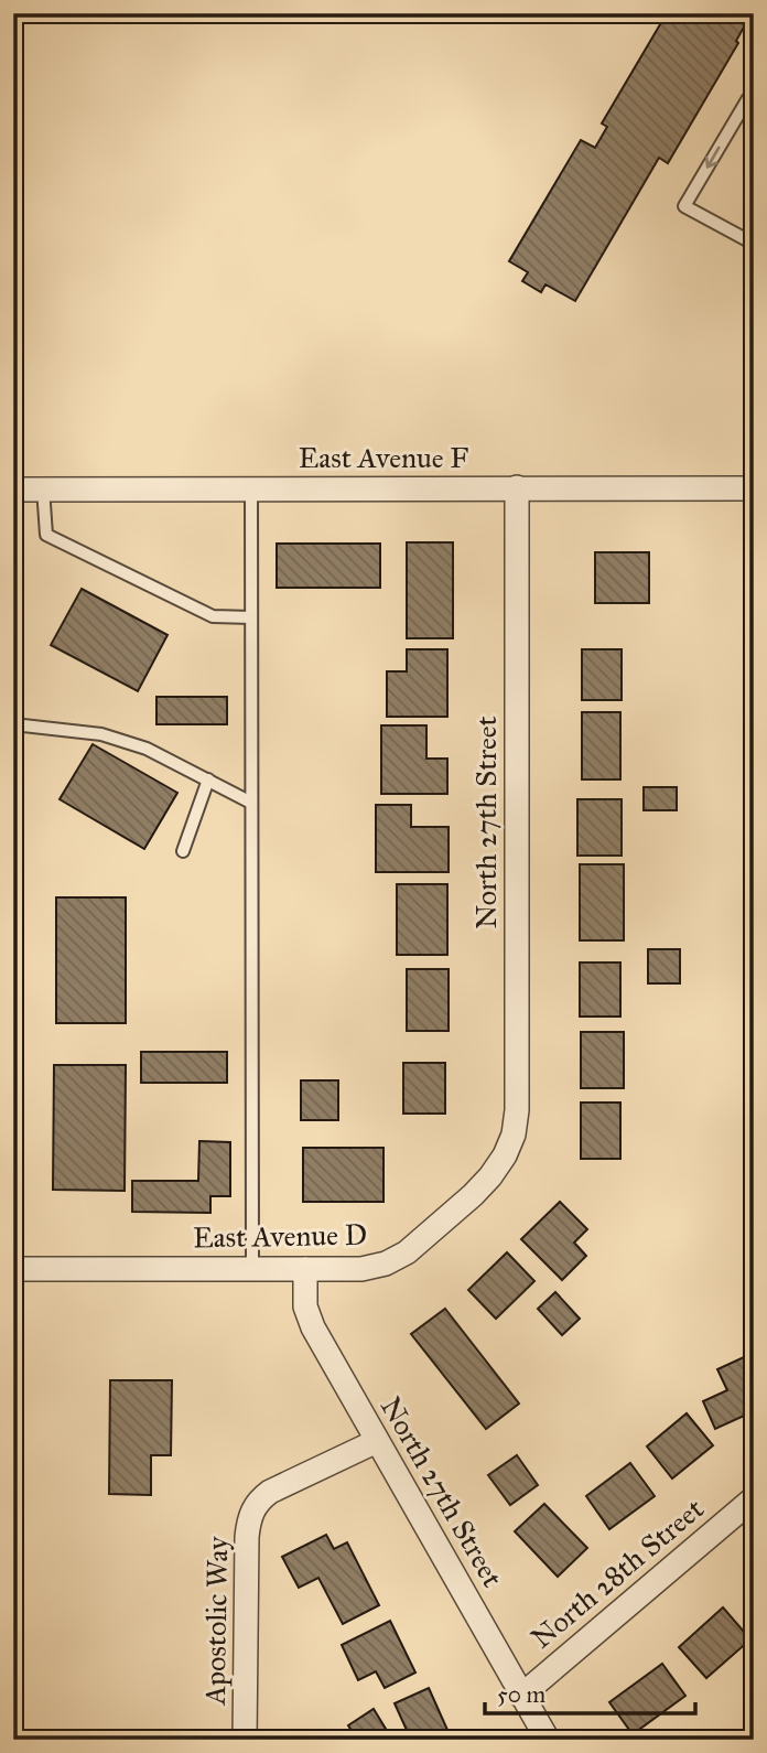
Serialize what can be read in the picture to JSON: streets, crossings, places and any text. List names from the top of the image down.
{
  "streets": {
    "street": [
      "East Avenue F",
      "North 27th Street",
      "East Avenue D",
      "North 28th Street",
      "Apostolic Way"
    ]
  },
  "crossings": [
    ["East Avenue F", "North 27th Street"],
    ["North 27th Street", "East Avenue D"],
    ["North 27th Street", "North 28th Street"],
    ["North 27th Street", "Apostolic Way"]
  ],
  "scale_bar": "50 m"
}
